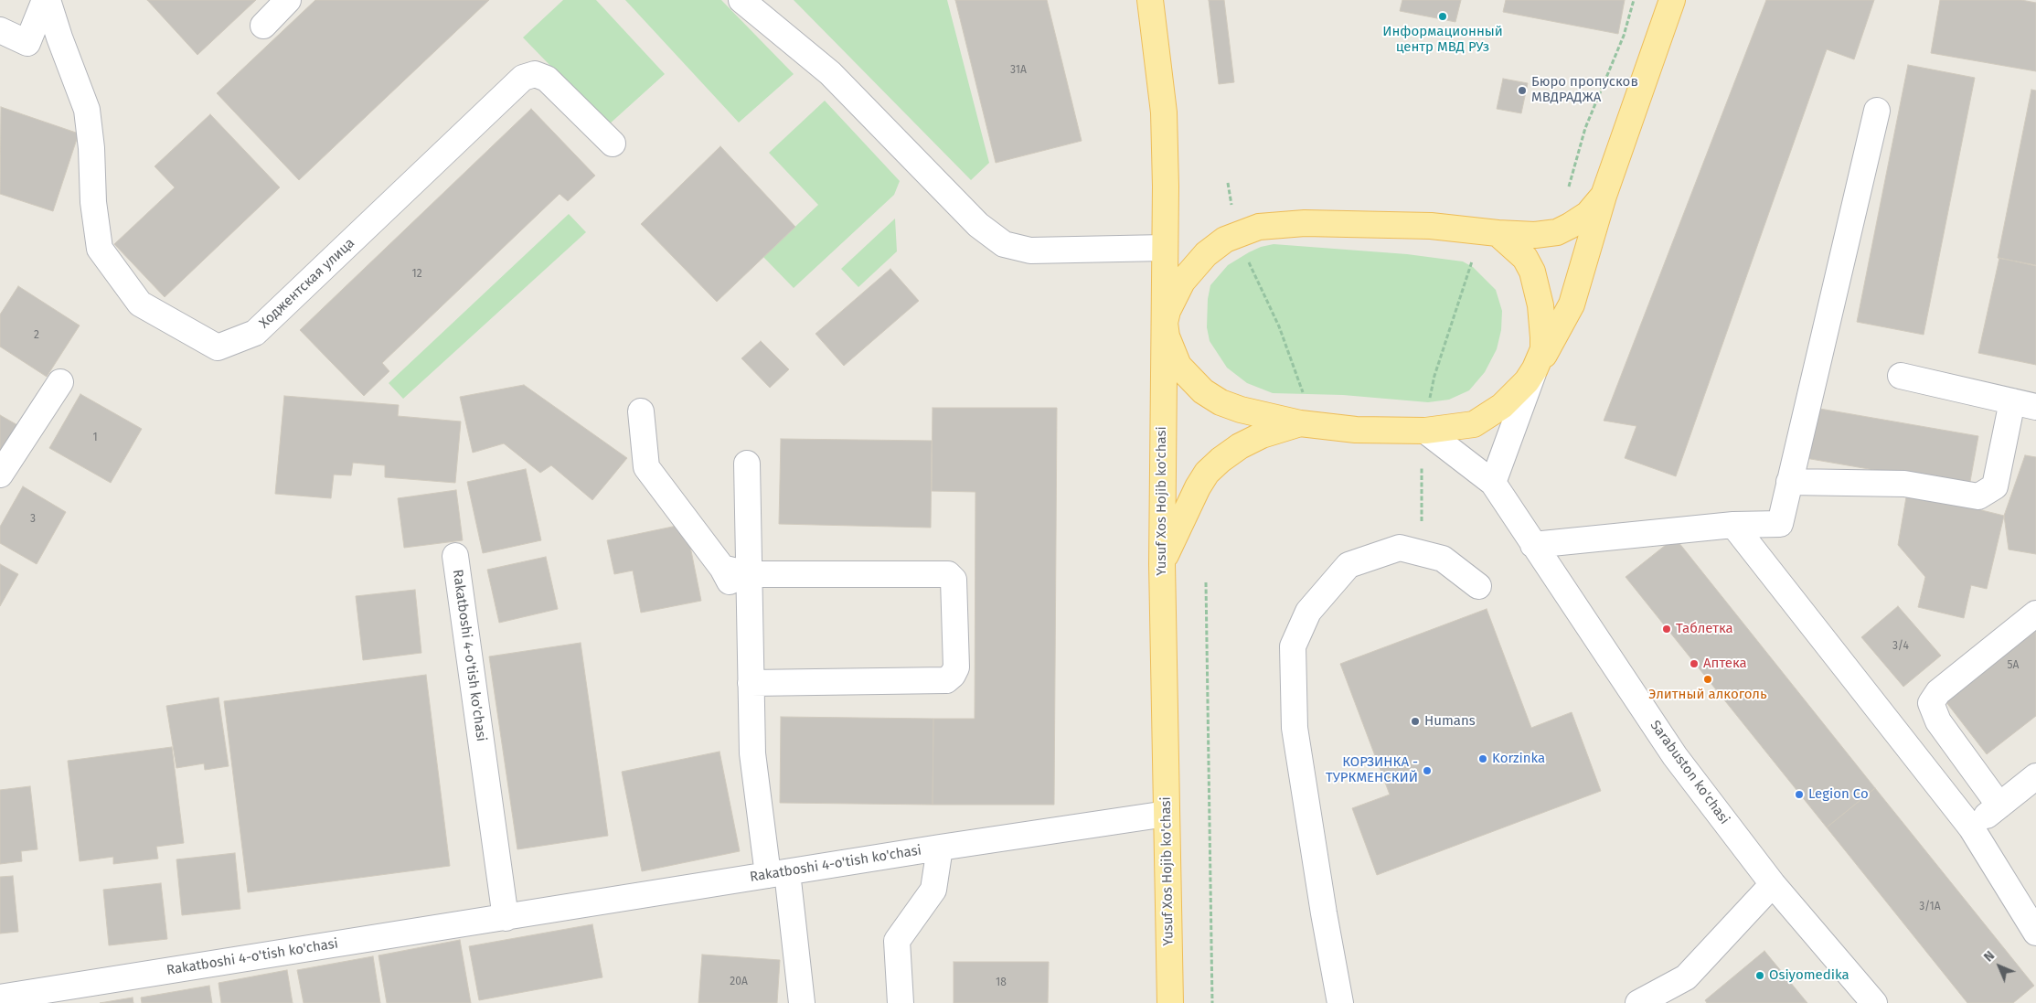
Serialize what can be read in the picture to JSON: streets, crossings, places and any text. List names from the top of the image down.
{
  "streets": {
    "main road": ["Yusuf Xos Hojib ko'chasi"],
    "street": ["Ходжентская улица", "Rakatboshi 4-o'tish ko'chasi", "Sarabuston ko'chasi"]
  },
  "crossings": [
    ["Yusuf Xos Hojib ko'chasi", "Rakatboshi 4-o'tish ko'chasi"]
  ],
  "places": [
    "Информационный центр МВД РУз",
    "Бюро пропусков МВДРАДЖА",
    "Таблетка",
    "Аптека",
    "Элитный алкоголь",
    "Humans",
    "Korzinka",
    "КОРЗИНКА - ТУРКМЕНСКИЙ",
    "Legion Co",
    "Osiyomedika"
  ],
  "house_numbers": [
    "31A",
    "12",
    "2",
    "1",
    "3",
    "3/4",
    "5А",
    "3/1A",
    "20А",
    "18"
  ],
  "north": "top left"
}
